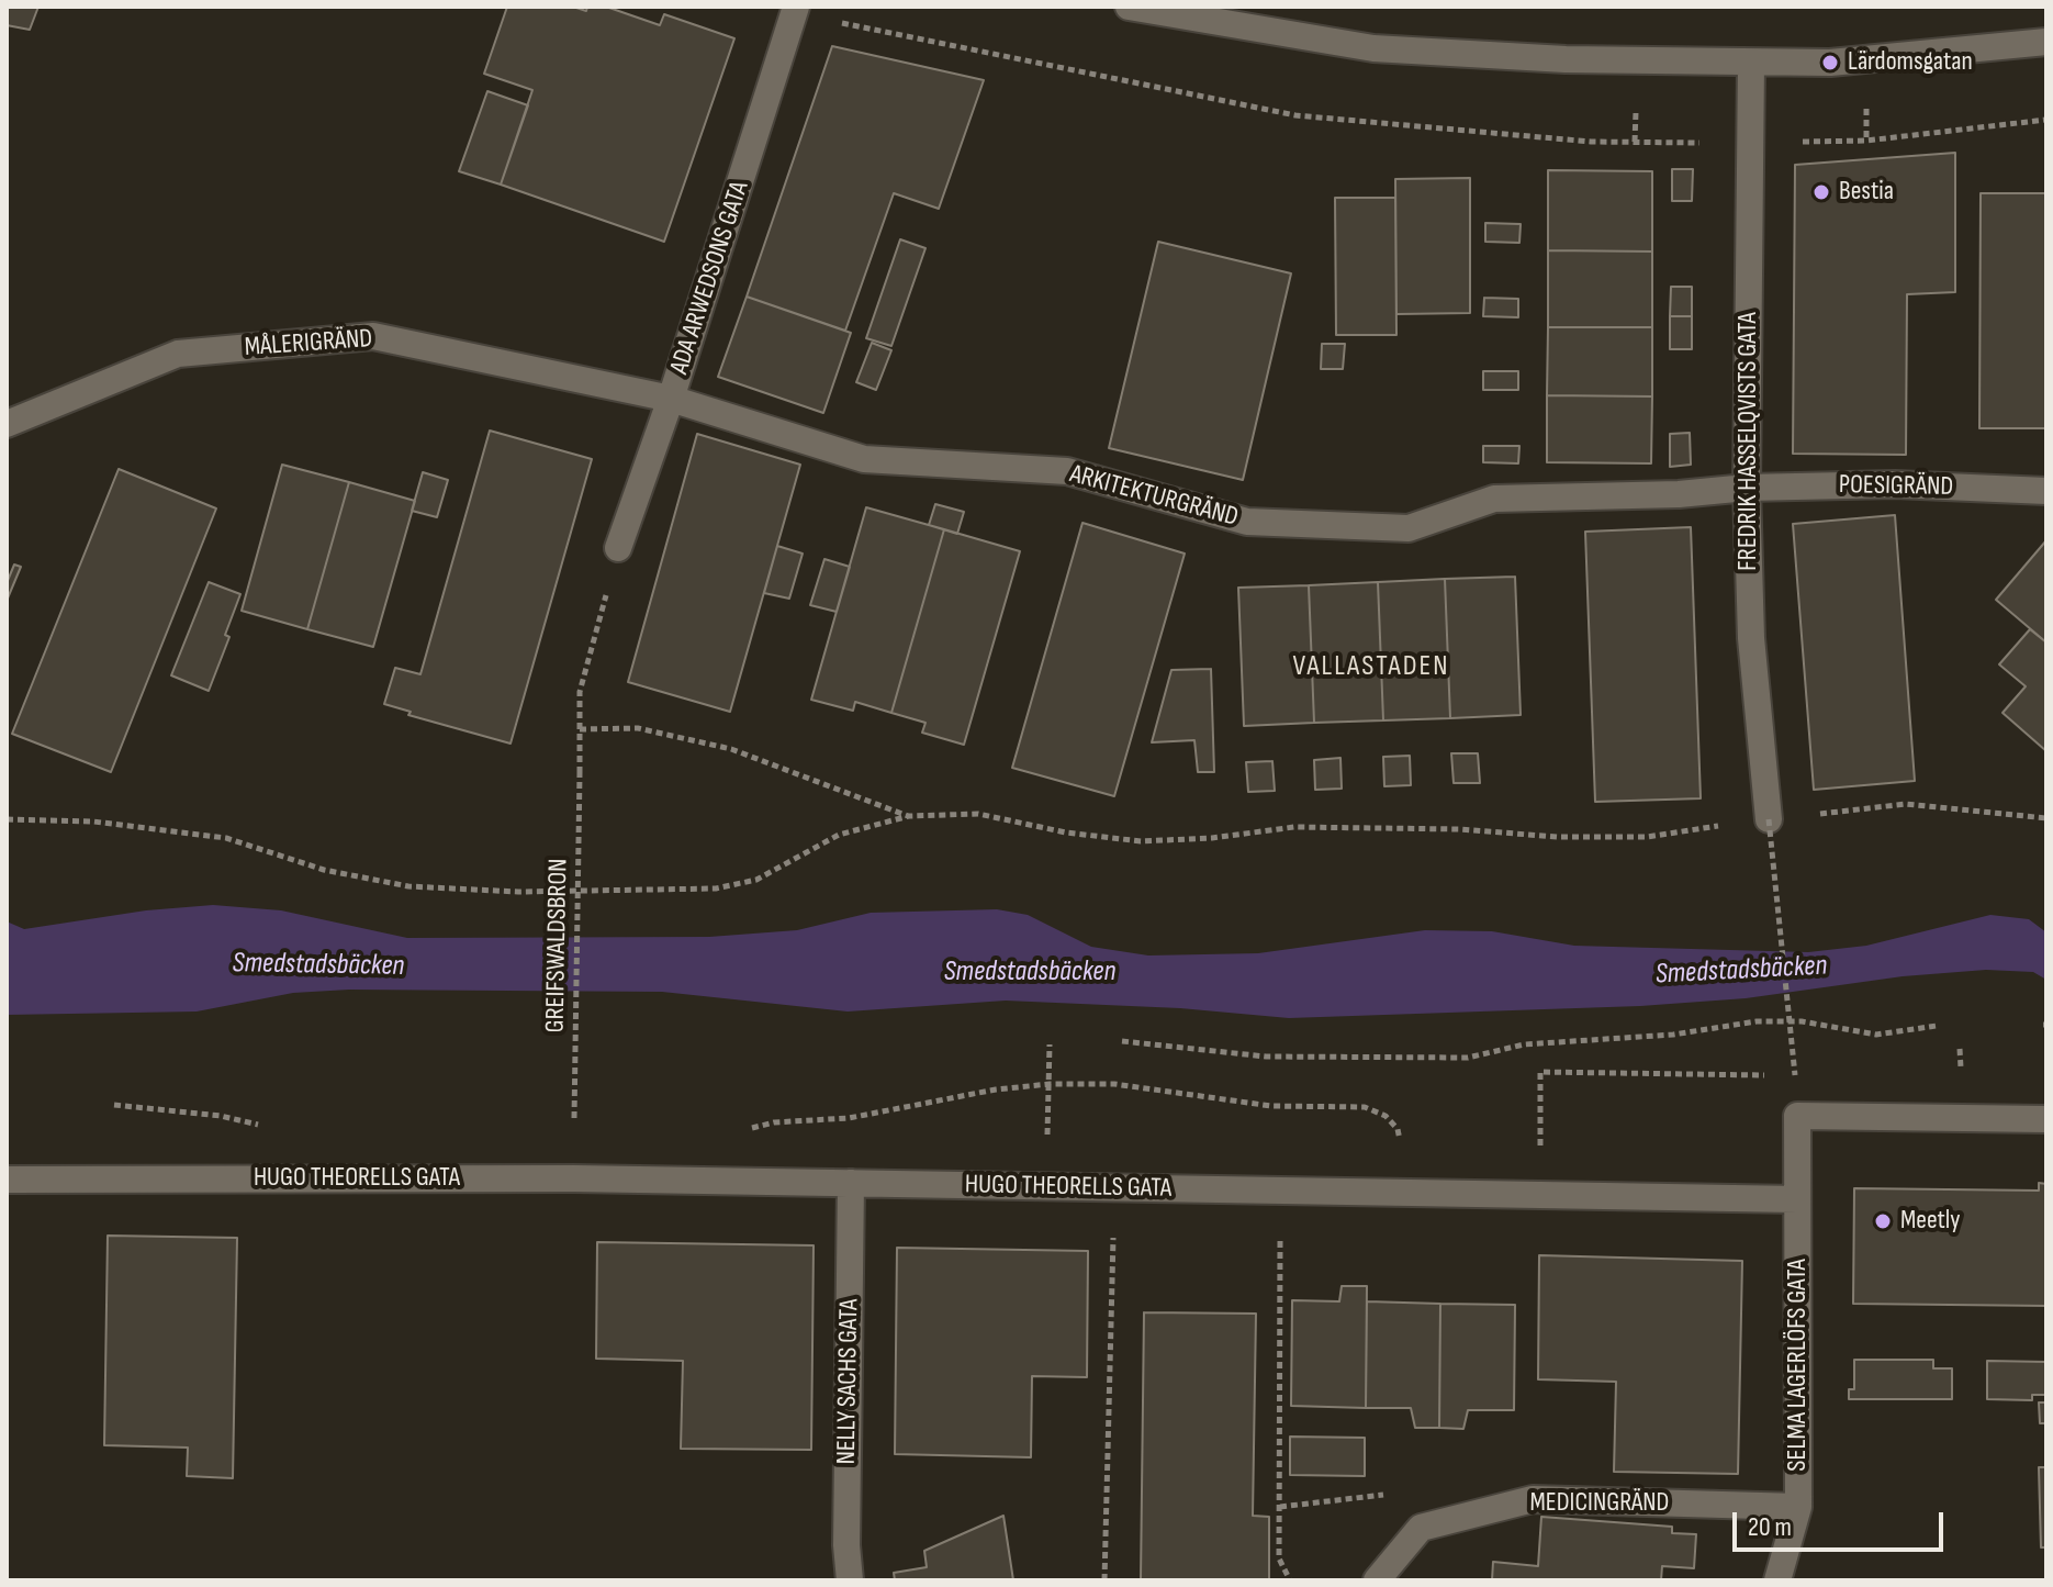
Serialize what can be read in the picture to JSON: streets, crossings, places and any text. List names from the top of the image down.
{
  "streets": {
    "street": [
      "ADA ARWEDSONS GATA",
      "MÅLERIGRÄND",
      "FREDRIK HASSELQVISTS GATA",
      "POESIGRÄND",
      "ARKITEKTURGRÄND",
      "HUGO THEORELLS GATA",
      "SELMA LAGERLÖFS GATA",
      "NELLY SACHS GATA",
      "MEDICINGRÄND"
    ],
    "path": ["GREIFSWALDSBRON"]
  },
  "crossings": [
    ["ADA ARWEDSONS GATA", "MÅLERIGRÄND"],
    ["ADA ARWEDSONS GATA", "ARKITEKTURGRÄND"],
    ["ADA ARWEDSONS GATA", "GREIFSWALDSBRON"],
    ["MÅLERIGRÄND", "ARKITEKTURGRÄND"],
    ["FREDRIK HASSELQVISTS GATA", "POESIGRÄND"],
    ["FREDRIK HASSELQVISTS GATA", "ARKITEKTURGRÄND"],
    ["POESIGRÄND", "ARKITEKTURGRÄND"],
    ["HUGO THEORELLS GATA", "SELMA LAGERLÖFS GATA"],
    ["HUGO THEORELLS GATA", "NELLY SACHS GATA"],
    ["SELMA LAGERLÖFS GATA", "MEDICINGRÄND"]
  ],
  "districts": ["VALLASTADEN"],
  "water": ["Smedstadsbäcken"],
  "places": ["Lärdomsgatan", "Bestia", "Meetly"],
  "scale_bar": "20 m"
}
